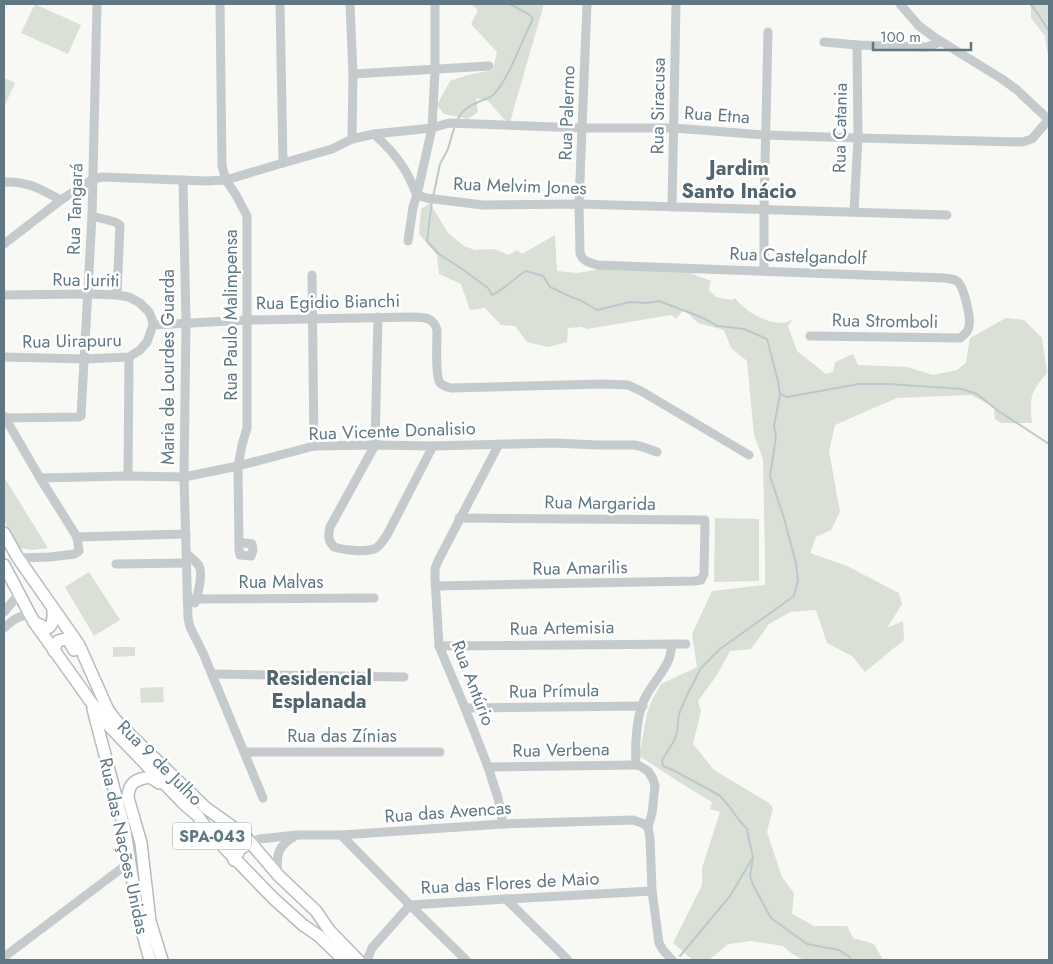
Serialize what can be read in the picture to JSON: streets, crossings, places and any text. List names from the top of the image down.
{
  "streets": {
    "main road": ["Rua 9 de Julho", "SPA-043", "Rua das Nações Unidas"],
    "street": [
      "Rua Siracusa",
      "Rua Palermo",
      "Rua Etna",
      "Rua Catania",
      "Rua Melvim Jones",
      "Rua Tangará",
      "Rua Castelgandolf",
      "Rua Juriti",
      "Rua Egidio Bianchi",
      "Rua Paulo Malimpensa",
      "Rua Stromboli",
      "Rua Uirapuru",
      "Maria de Lourdes Guarda",
      "Rua Vicente Donalisio",
      "Rua Margarida",
      "Rua Amarilis",
      "Rua Malvas",
      "Rua Artemisia",
      "Rua Antúrio",
      "Rua Prímula",
      "Rua das Zínias",
      "Rua Verbena",
      "Rua das Avencas",
      "Rua das Flores de Maio"
    ]
  },
  "crossings": [
    ["Rua Siracusa", "Rua Etna"],
    ["Rua Siracusa", "Rua Melvim Jones"],
    ["Rua Palermo", "Rua Etna"],
    ["Rua Palermo", "Rua Melvim Jones"],
    ["Rua Palermo", "Rua Castelgandolf"],
    ["Rua Etna", "Rua Catania"],
    ["Rua Catania", "Rua Melvim Jones"],
    ["Rua Tangará", "Rua Juriti"],
    ["Rua Tangará", "Rua Egidio Bianchi"],
    ["Rua Tangará", "Rua Uirapuru"],
    ["Rua Castelgandolf", "Rua Stromboli"],
    ["Rua Juriti", "Rua Egidio Bianchi"],
    ["Rua Juriti", "Rua Uirapuru"],
    ["Rua Egidio Bianchi", "Rua Paulo Malimpensa"],
    ["Rua Egidio Bianchi", "Rua Uirapuru"],
    ["Rua Egidio Bianchi", "Maria de Lourdes Guarda"],
    ["Rua Paulo Malimpensa", "Rua Vicente Donalisio"],
    ["Maria de Lourdes Guarda", "Rua Vicente Donalisio"],
    ["Maria de Lourdes Guarda", "Rua Malvas"],
    ["Rua Vicente Donalisio", "Rua Antúrio"],
    ["Rua Margarida", "Rua Amarilis"],
    ["Rua Margarida", "Rua Antúrio"],
    ["Rua Amarilis", "Rua Antúrio"],
    ["Rua Artemisia", "Rua Antúrio"],
    ["Rua Antúrio", "Rua Prímula"],
    ["Rua Antúrio", "Rua Verbena"],
    ["Rua Antúrio", "Rua das Avencas"],
    ["Rua 9 de Julho", "Rua das Avencas"],
    ["Rua 9 de Julho", "Rua das Nações Unidas"]
  ],
  "districts": ["Jardim Santo Inácio", "Residencial Esplanada"],
  "scale_bar": "100 m"
}
